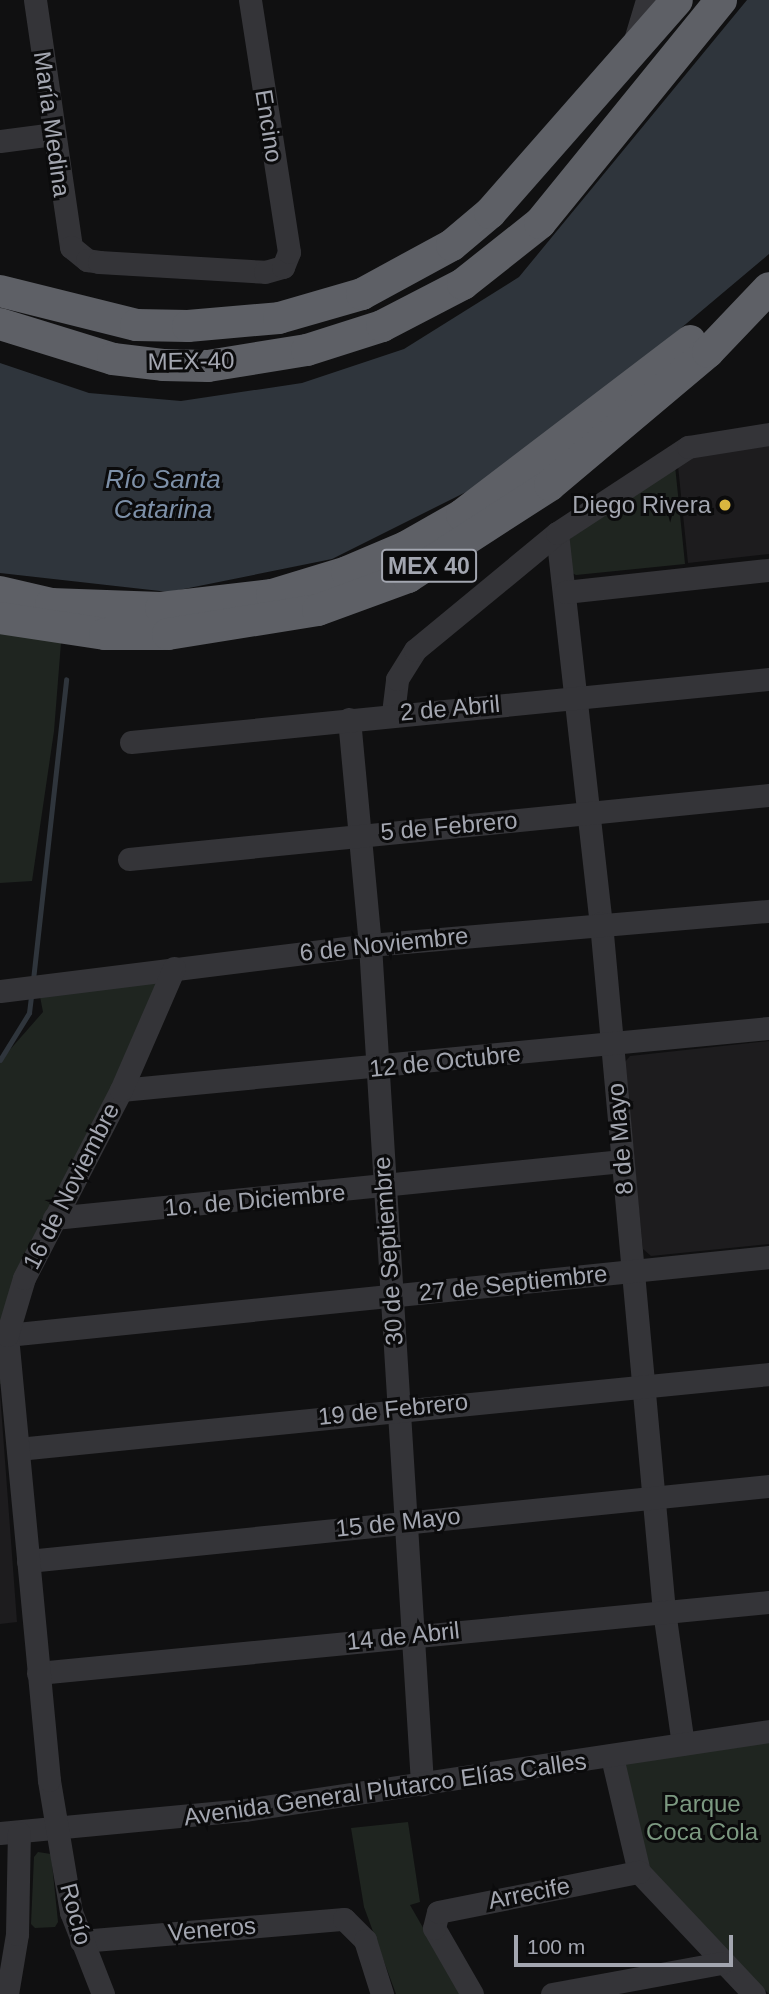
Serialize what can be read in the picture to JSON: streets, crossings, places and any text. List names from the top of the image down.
{
  "streets": {
    "highway": ["MEX-40", "MEX 40"],
    "street": [
      "María Medina",
      "Encino",
      "2 de Abril",
      "5 de Febrero",
      "6 de Noviembre",
      "12 de Octubre",
      "8 de Mayo",
      "16 de Noviembre",
      "1o. de Diciembre",
      "30 de Septiembre",
      "27 de Septiembre",
      "19 de Febrero",
      "15 de Mayo",
      "14 de Abril",
      "Avenida General Plutarco Elías Calles",
      "Arrecife",
      "Rocío",
      "Veneros"
    ]
  },
  "crossings": [
    ["María Medina", "Encino"],
    ["2 de Abril", "8 de Mayo"],
    ["2 de Abril", "30 de Septiembre"],
    ["5 de Febrero", "8 de Mayo"],
    ["5 de Febrero", "30 de Septiembre"],
    ["6 de Noviembre", "8 de Mayo"],
    ["6 de Noviembre", "16 de Noviembre"],
    ["6 de Noviembre", "30 de Septiembre"],
    ["12 de Octubre", "8 de Mayo"],
    ["12 de Octubre", "16 de Noviembre"],
    ["12 de Octubre", "30 de Septiembre"],
    ["8 de Mayo", "1o. de Diciembre"],
    ["8 de Mayo", "27 de Septiembre"],
    ["8 de Mayo", "19 de Febrero"],
    ["8 de Mayo", "15 de Mayo"],
    ["8 de Mayo", "14 de Abril"],
    ["8 de Mayo", "Avenida General Plutarco Elías Calles"],
    ["16 de Noviembre", "1o. de Diciembre"],
    ["16 de Noviembre", "27 de Septiembre"],
    ["16 de Noviembre", "19 de Febrero"],
    ["16 de Noviembre", "15 de Mayo"],
    ["16 de Noviembre", "14 de Abril"],
    ["16 de Noviembre", "Avenida General Plutarco Elías Calles"],
    ["16 de Noviembre", "Rocío"],
    ["1o. de Diciembre", "30 de Septiembre"],
    ["30 de Septiembre", "27 de Septiembre"],
    ["30 de Septiembre", "19 de Febrero"],
    ["30 de Septiembre", "15 de Mayo"],
    ["30 de Septiembre", "14 de Abril"],
    ["30 de Septiembre", "Avenida General Plutarco Elías Calles"],
    ["Avenida General Plutarco Elías Calles", "Rocío"],
    ["Rocío", "Veneros"]
  ],
  "water": ["Río Santa Catarina"],
  "parks": ["Parque Coca Cola"],
  "places": ["Diego Rivera"],
  "scale_bar": "100 m"
}
